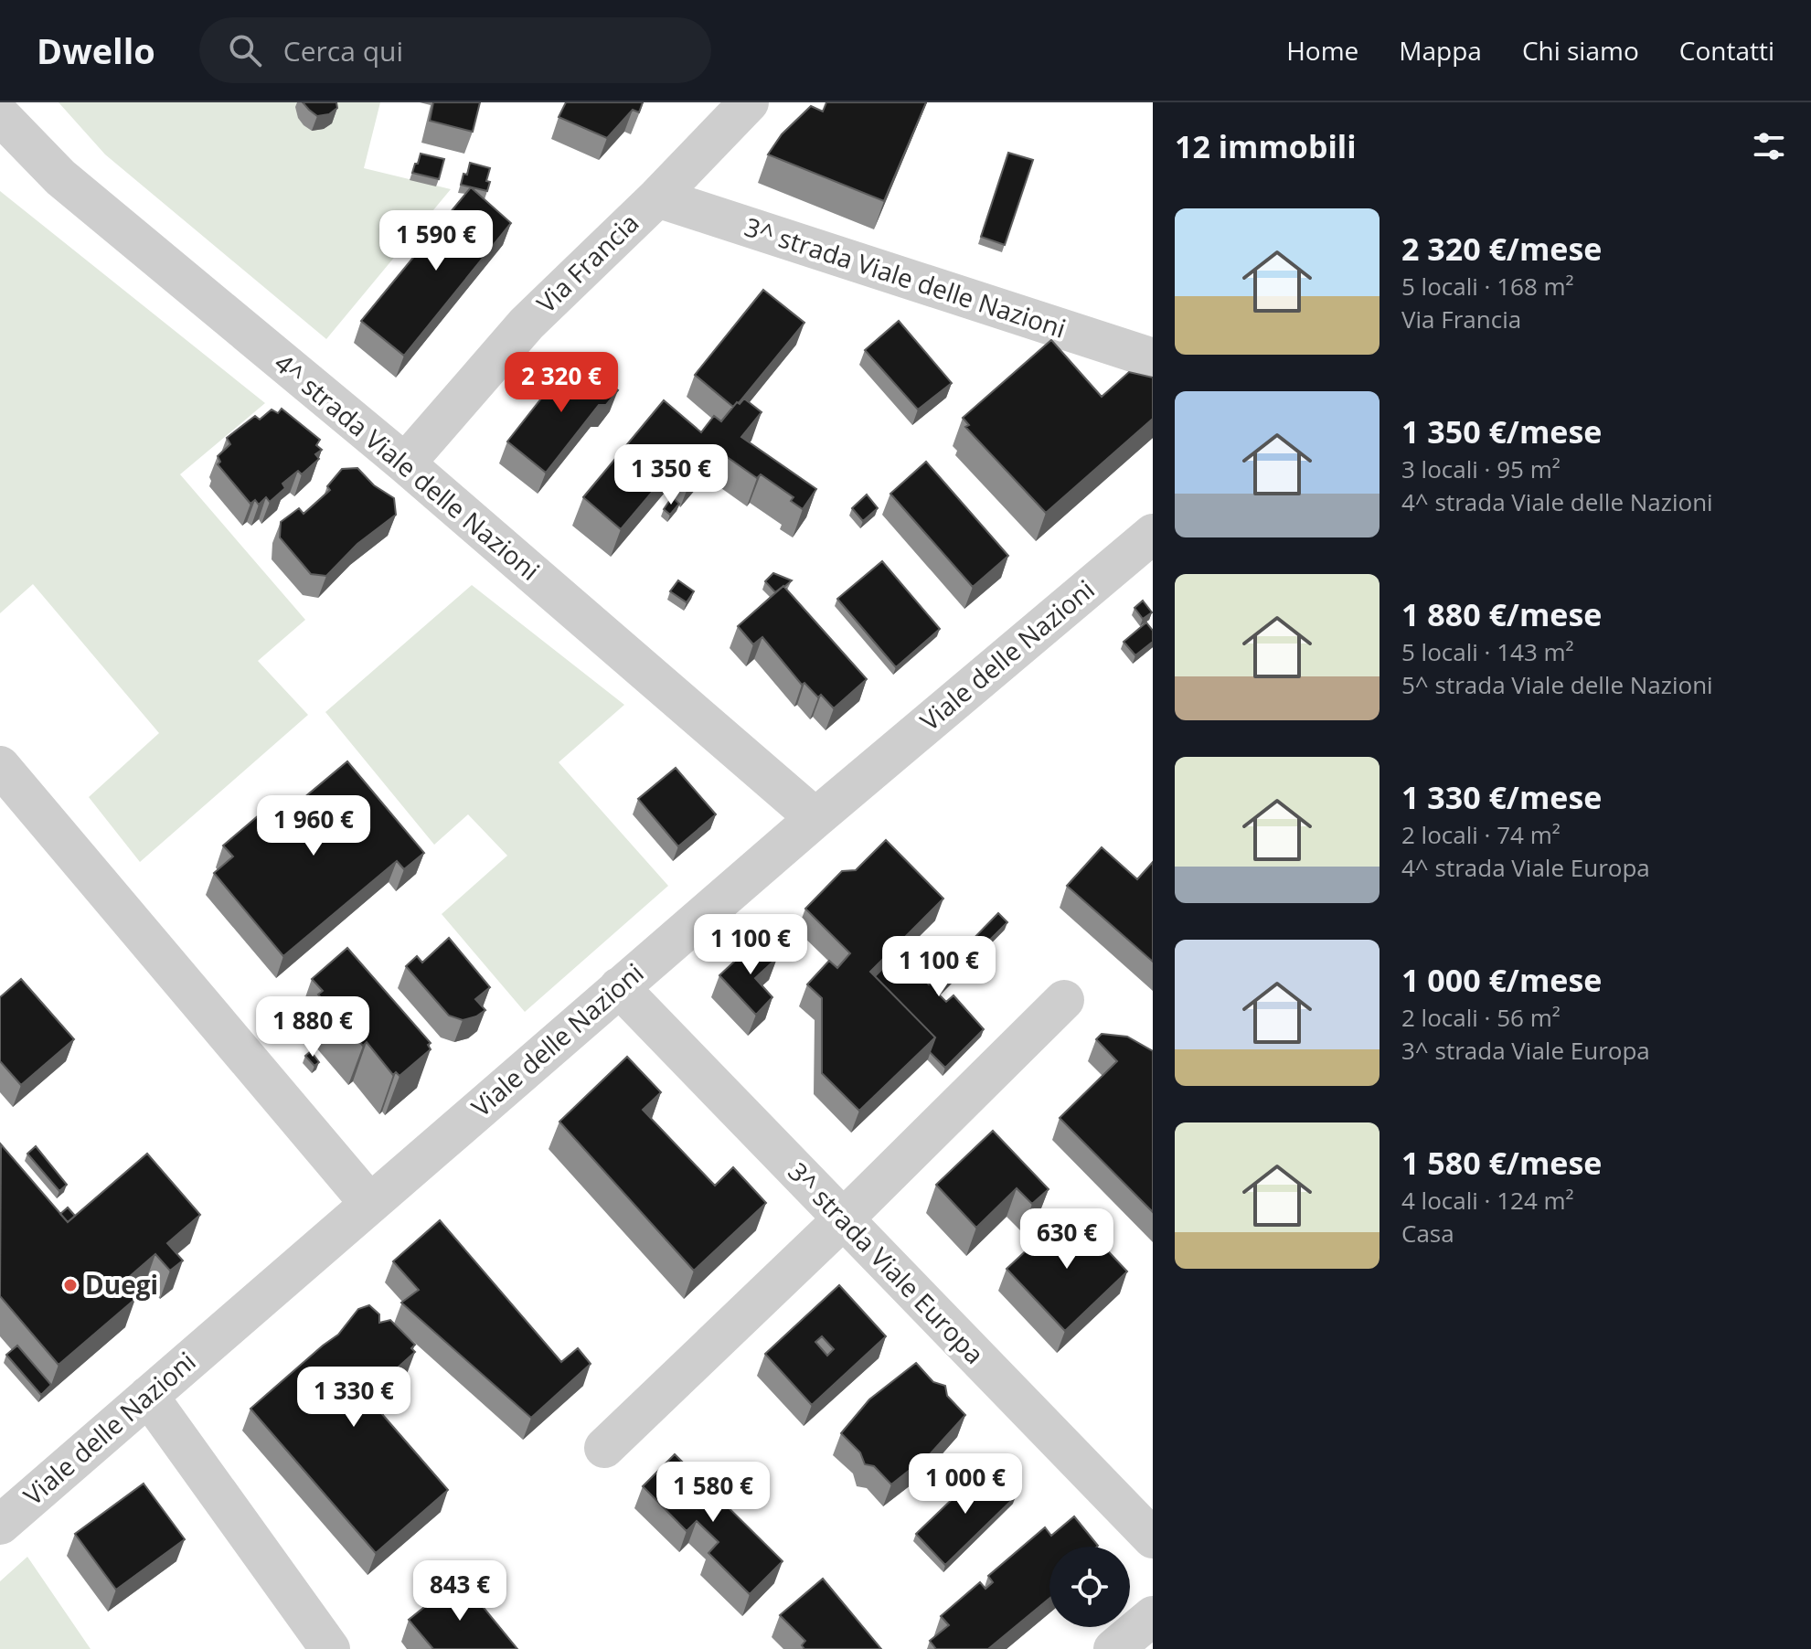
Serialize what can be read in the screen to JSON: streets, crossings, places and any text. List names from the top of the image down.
{
  "streets": {
    "street": [
      "Via Francia",
      "3^ strada Viale delle Nazioni",
      "4^ strada Viale delle Nazioni",
      "Viale delle Nazioni",
      "3^ strada Viale Europa"
    ]
  },
  "crossings": [
    ["Via Francia", "3^ strada Viale delle Nazioni"],
    ["Via Francia", "4^ strada Viale delle Nazioni"],
    ["4^ strada Viale delle Nazioni", "Viale delle Nazioni"],
    ["Viale delle Nazioni", "3^ strada Viale Europa"]
  ],
  "places": ["Duegi"],
  "page": {
    "header": "Dwello",
    "search": "Cerca qui",
    "nav": [
      "Home",
      "Mappa",
      "Chi siamo",
      "Contatti"
    ],
    "heading": "12 immobili",
    "list": [
      {
        "name": "2 320 €/mese",
        "note": "5 locali · 168 m² · Via Francia"
      },
      {
        "name": "1 350 €/mese",
        "note": "3 locali · 95 m² · 4^ strada Viale delle Nazioni"
      },
      {
        "name": "1 880 €/mese",
        "note": "5 locali · 143 m² · 5^ strada Viale delle Nazioni"
      },
      {
        "name": "1 330 €/mese",
        "note": "2 locali · 74 m² · 4^ strada Viale Europa"
      },
      {
        "name": "1 000 €/mese",
        "note": "2 locali · 56 m² · 3^ strada Viale Europa"
      },
      {
        "name": "1 580 €/mese",
        "note": "4 locali · 124 m² · Casa"
      }
    ],
    "price": [
      "1 590 €",
      "2 320 €",
      "1 350 €",
      "1 960 €",
      "1 100 €",
      "1 100 €",
      "1 880 €",
      "630 €",
      "1 330 €",
      "1 000 €",
      "1 580 €",
      "843 €"
    ]
  }
}
